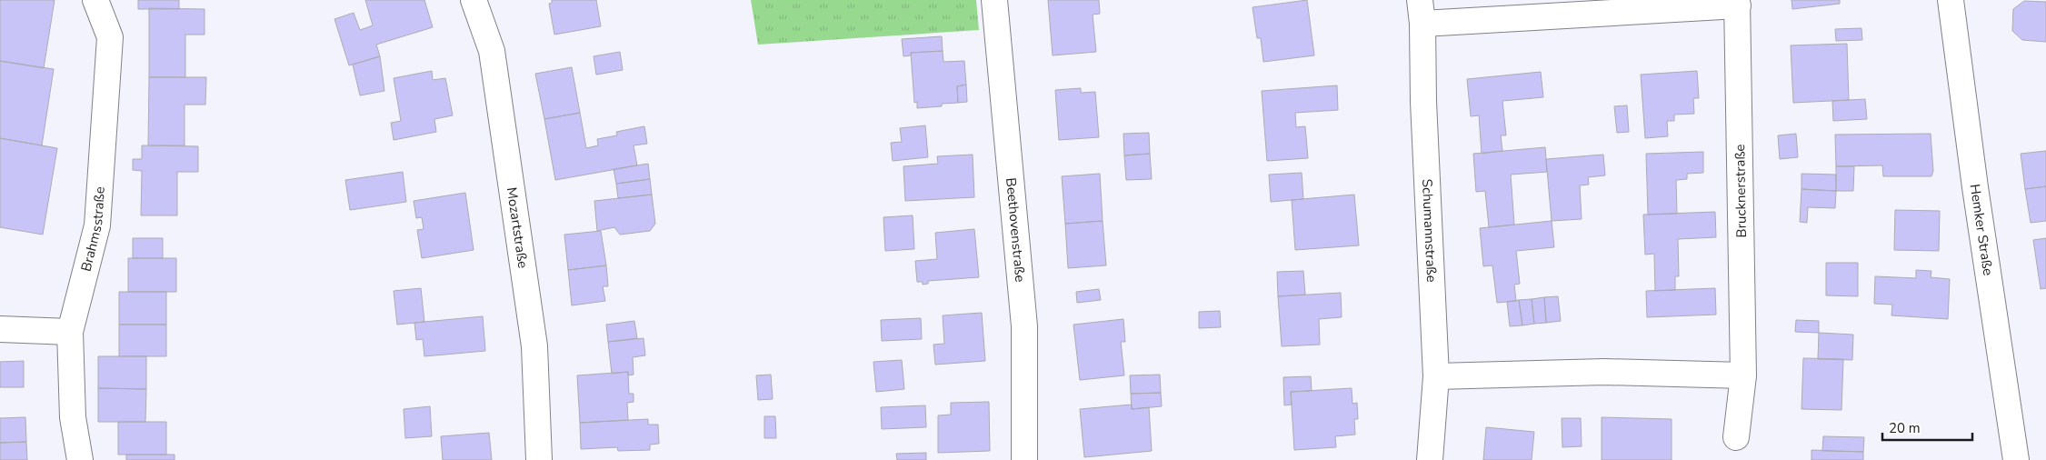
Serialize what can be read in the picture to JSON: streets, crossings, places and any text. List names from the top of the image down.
{
  "streets": {
    "street": [
      "Brucknerstraße",
      "Mozartstraße",
      "Brahmsstraße",
      "Beethovenstraße",
      "Schumannstraße",
      "Hemker Straße"
    ]
  },
  "crossings": [
    ["Brucknerstraße", "Schumannstraße"]
  ],
  "scale_bar": "20 m"
}
